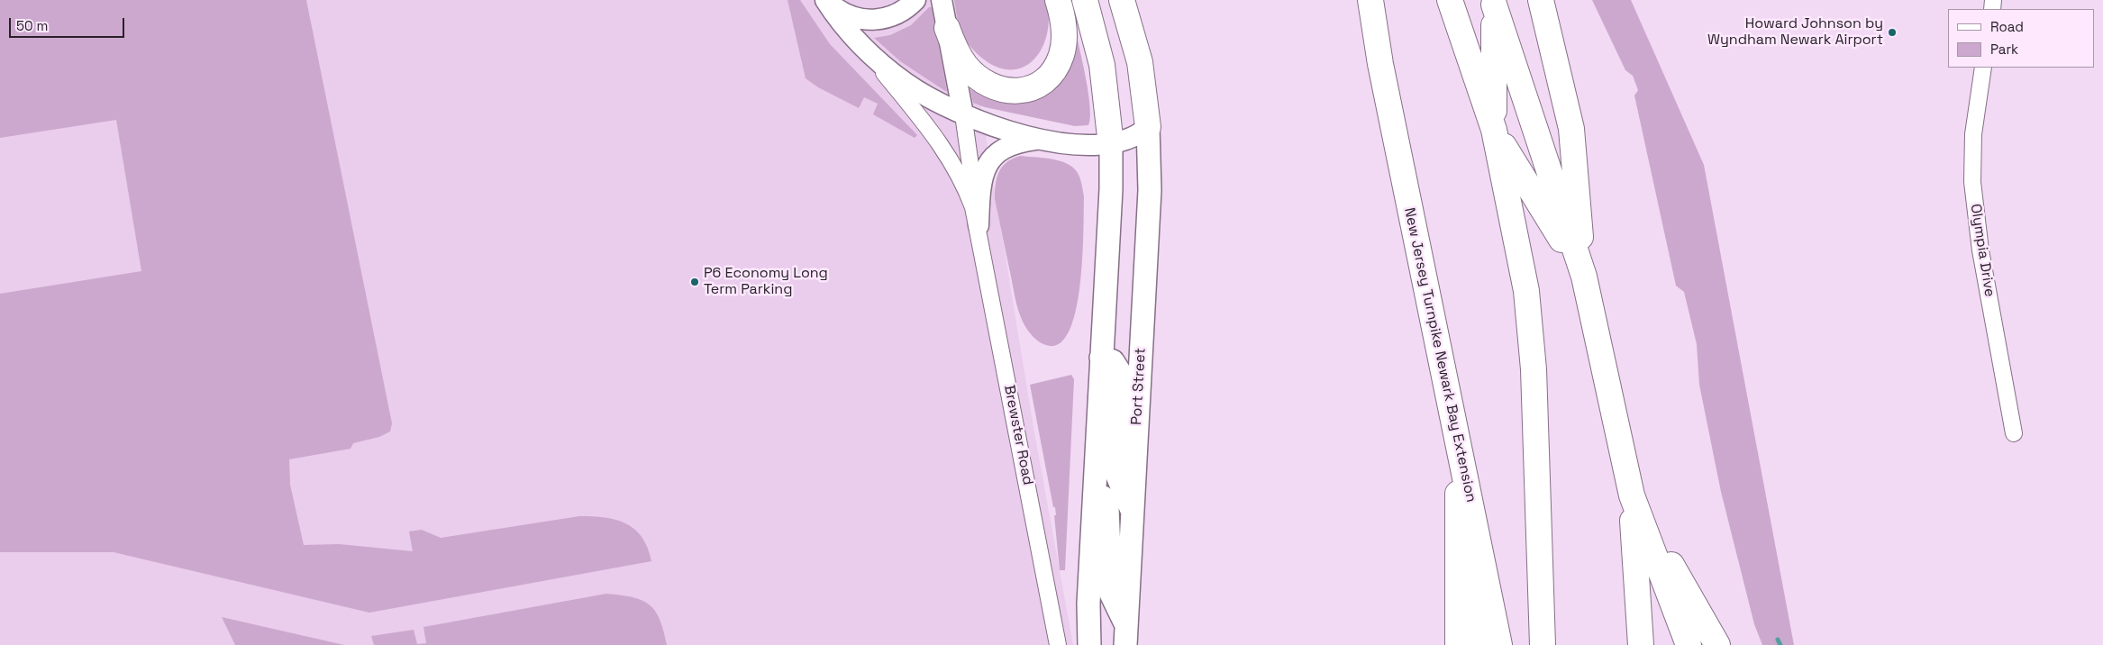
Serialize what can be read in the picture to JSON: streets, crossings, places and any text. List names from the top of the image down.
{
  "streets": {
    "highway": ["New Jersey Turnpike Newark Bay Extension"],
    "main road": ["Port Street"],
    "street": ["Olympia Drive", "Brewster Road"]
  },
  "crossings": [
    ["Port Street", "Brewster Road"]
  ],
  "places": ["Howard Johnson by Wyndham Newark Airport", "P6 Economy Long Term Parking"],
  "legend": ["Road", "Park"],
  "scale_bar": "50 m"
}
